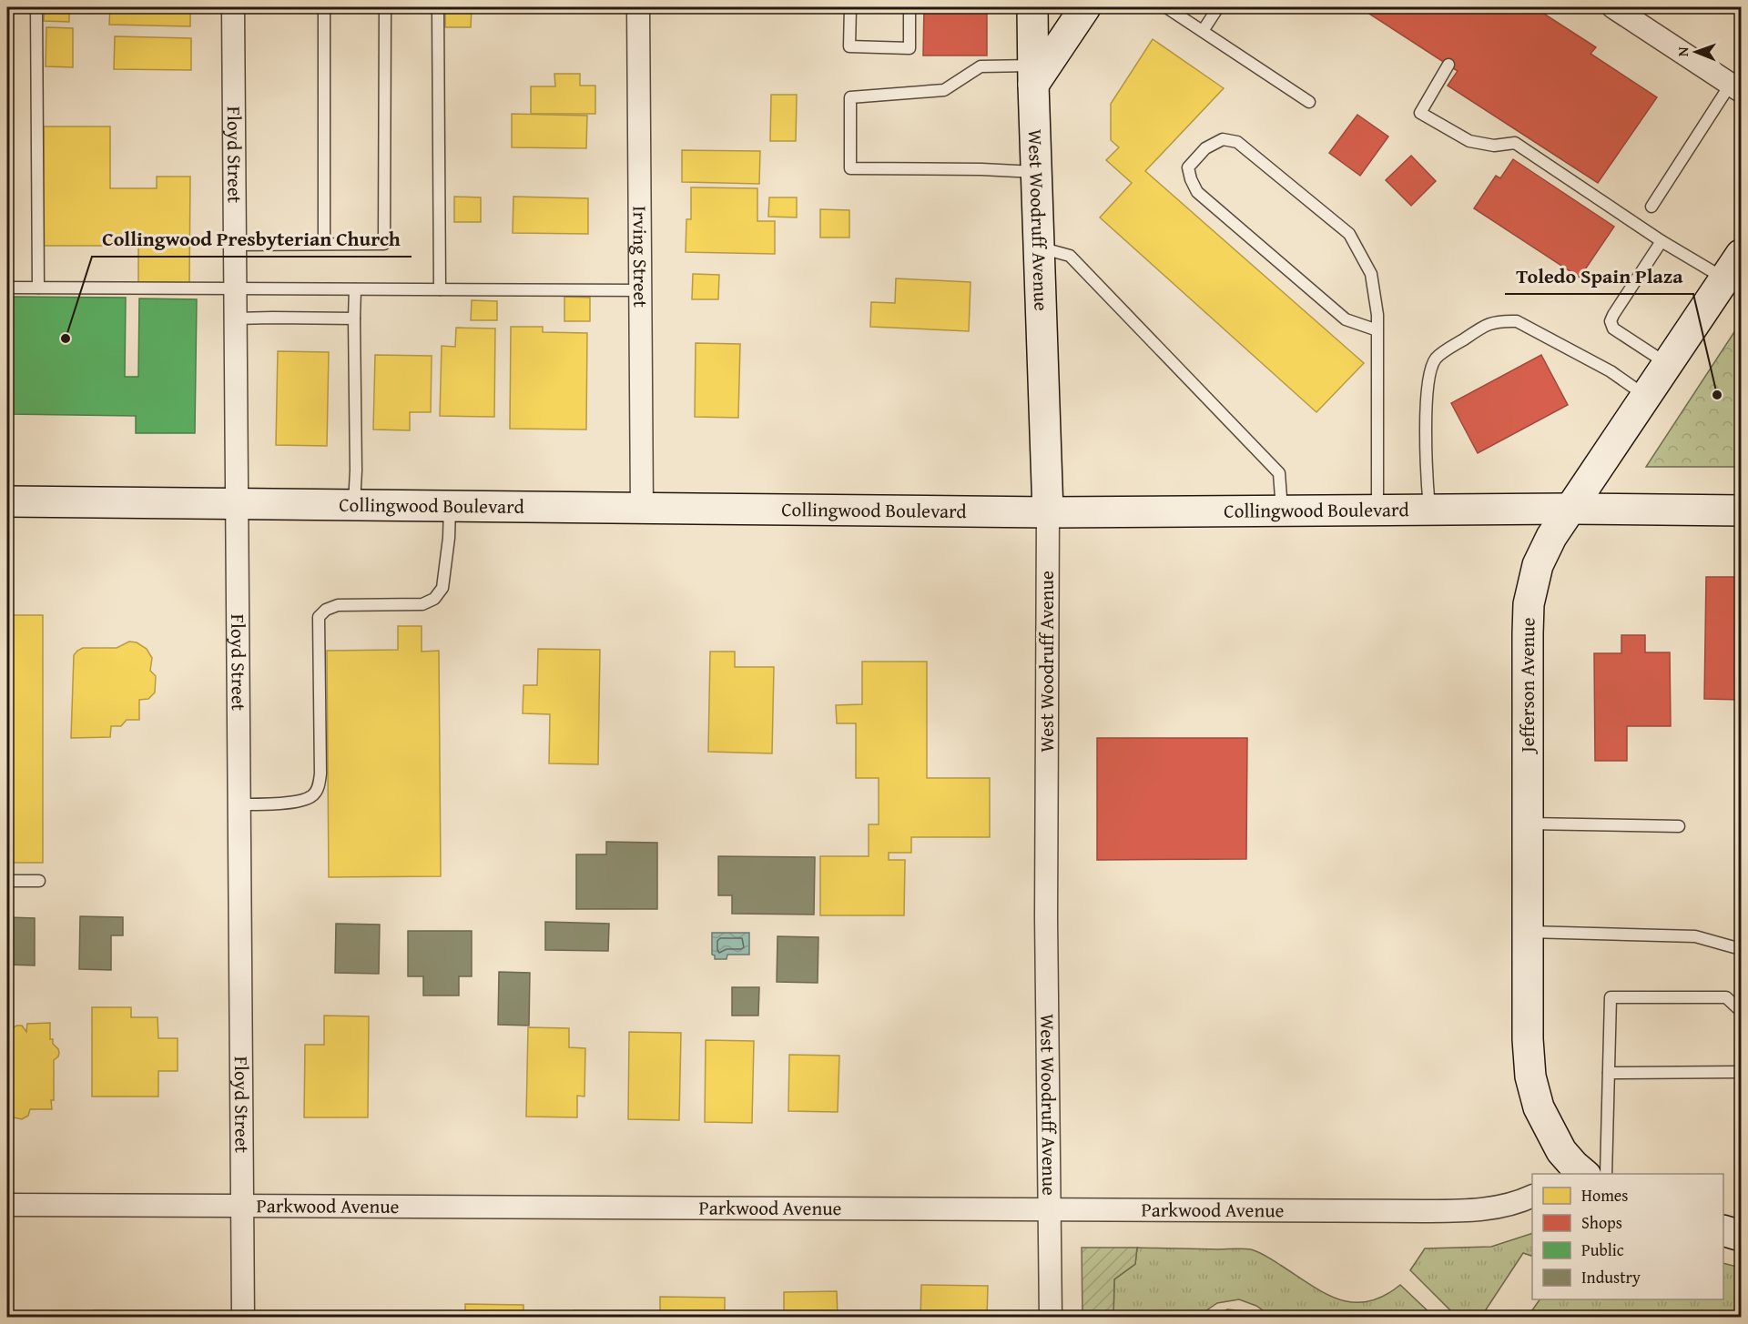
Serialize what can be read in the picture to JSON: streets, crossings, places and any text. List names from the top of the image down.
{
  "streets": {
    "main road": ["West Woodruff Avenue", "Collingwood Boulevard", "Jefferson Avenue"],
    "street": ["Floyd Street", "Irving Street", "Parkwood Avenue"]
  },
  "crossings": [
    ["Floyd Street", "Collingwood Boulevard"],
    ["Floyd Street", "Parkwood Avenue"],
    ["West Woodruff Avenue", "Collingwood Boulevard"],
    ["West Woodruff Avenue", "Parkwood Avenue"],
    ["Irving Street", "Collingwood Boulevard"],
    ["Collingwood Boulevard", "Jefferson Avenue"]
  ],
  "places": ["Collingwood Presbyterian Church", "Toledo Spain Plaza"],
  "legend": [
    "Homes",
    "Shops",
    "Public",
    "Industry"
  ],
  "north": "left"
}
